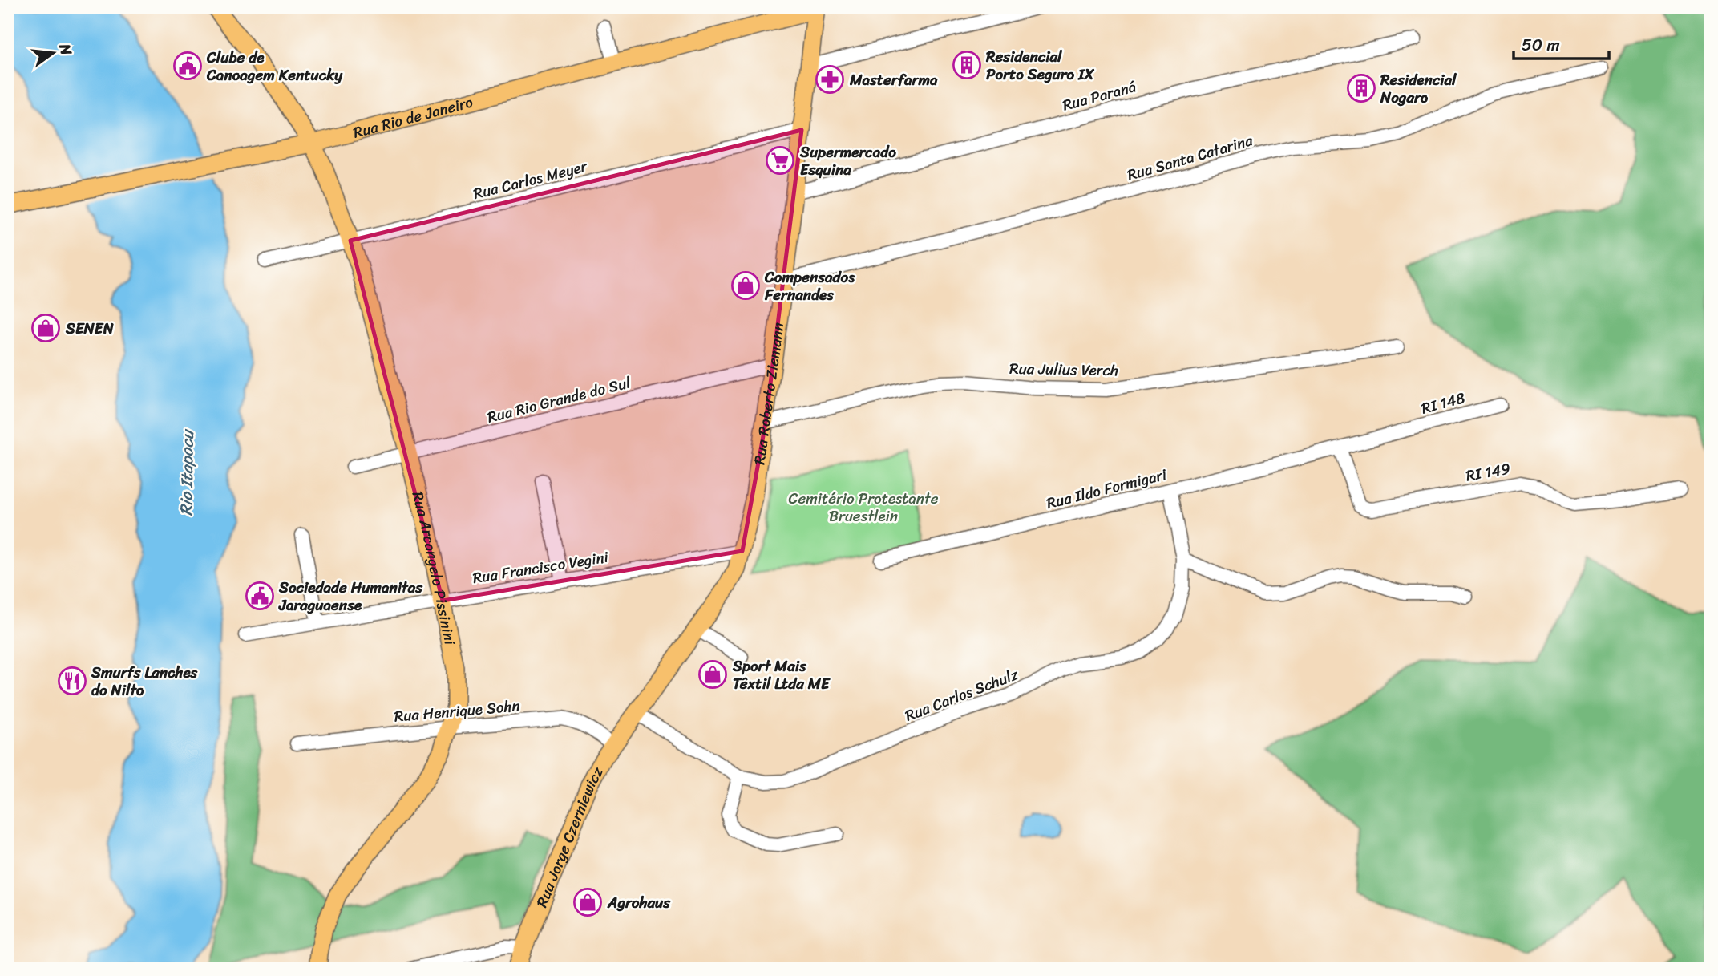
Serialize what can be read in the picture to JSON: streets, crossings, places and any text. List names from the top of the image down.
{
  "streets": {
    "main road": [
      "Rua Rio de Janeiro",
      "Rua Roberto Ziemann",
      "Rua Arcangelo Pissinini",
      "Rua Jorge Czerniewicz"
    ],
    "street": [
      "Rua Paraná",
      "Rua Santa Catarina",
      "Rua Carlos Meyer",
      "Rua Julius Verch",
      "Rua Rio Grande do Sul",
      "RI 148",
      "RI 149",
      "Rua Ildo Formigari",
      "Rua Francisco Vegini",
      "Rua Carlos Schulz",
      "Rua Henrique Sohn"
    ]
  },
  "crossings": [
    ["Rua Paraná", "Rua Roberto Ziemann"],
    ["Rua Rio de Janeiro", "Rua Roberto Ziemann"],
    ["Rua Rio de Janeiro", "Rua Arcangelo Pissinini"],
    ["Rua Santa Catarina", "Rua Roberto Ziemann"],
    ["Rua Carlos Meyer", "Rua Roberto Ziemann"],
    ["Rua Carlos Meyer", "Rua Arcangelo Pissinini"],
    ["Rua Julius Verch", "Rua Roberto Ziemann"],
    ["Rua Roberto Ziemann", "Rua Rio Grande do Sul"],
    ["Rua Roberto Ziemann", "Rua Francisco Vegini"],
    ["Rua Roberto Ziemann", "Rua Carlos Schulz"],
    ["Rua Roberto Ziemann", "Rua Jorge Czerniewicz"],
    ["Rua Rio Grande do Sul", "Rua Arcangelo Pissinini"],
    ["RI 148", "RI 149"],
    ["RI 148", "Rua Ildo Formigari"],
    ["RI 149", "Rua Ildo Formigari"],
    ["Rua Ildo Formigari", "Rua Carlos Schulz"],
    ["Rua Francisco Vegini", "Rua Arcangelo Pissinini"],
    ["Rua Arcangelo Pissinini", "Rua Henrique Sohn"],
    ["Rua Carlos Schulz", "Rua Jorge Czerniewicz"],
    ["Rua Henrique Sohn", "Rua Jorge Czerniewicz"]
  ],
  "water": ["Rio Itapocu"],
  "parks": ["Cemitério Protestante Bruestlein"],
  "places": {
    "building": ["Residencial Porto Seguro IX", "Residencial Nogaro"],
    "public building": ["Clube de Canoagem Kentucky", "Sociedade Humanitas Jaraguaense"],
    "pharmacy": ["Masterfarma"],
    "supermarket": ["Supermercado Esquina"],
    "shop": [
      "Compensados Fernandes",
      "SENEN",
      "Sport Mais Têxtil Ltda ME",
      "Agrohaus"
    ],
    "restaurant": ["Smurfs Lanches do Nilto"]
  },
  "scale_bar": "50 m",
  "north": "right"
}
